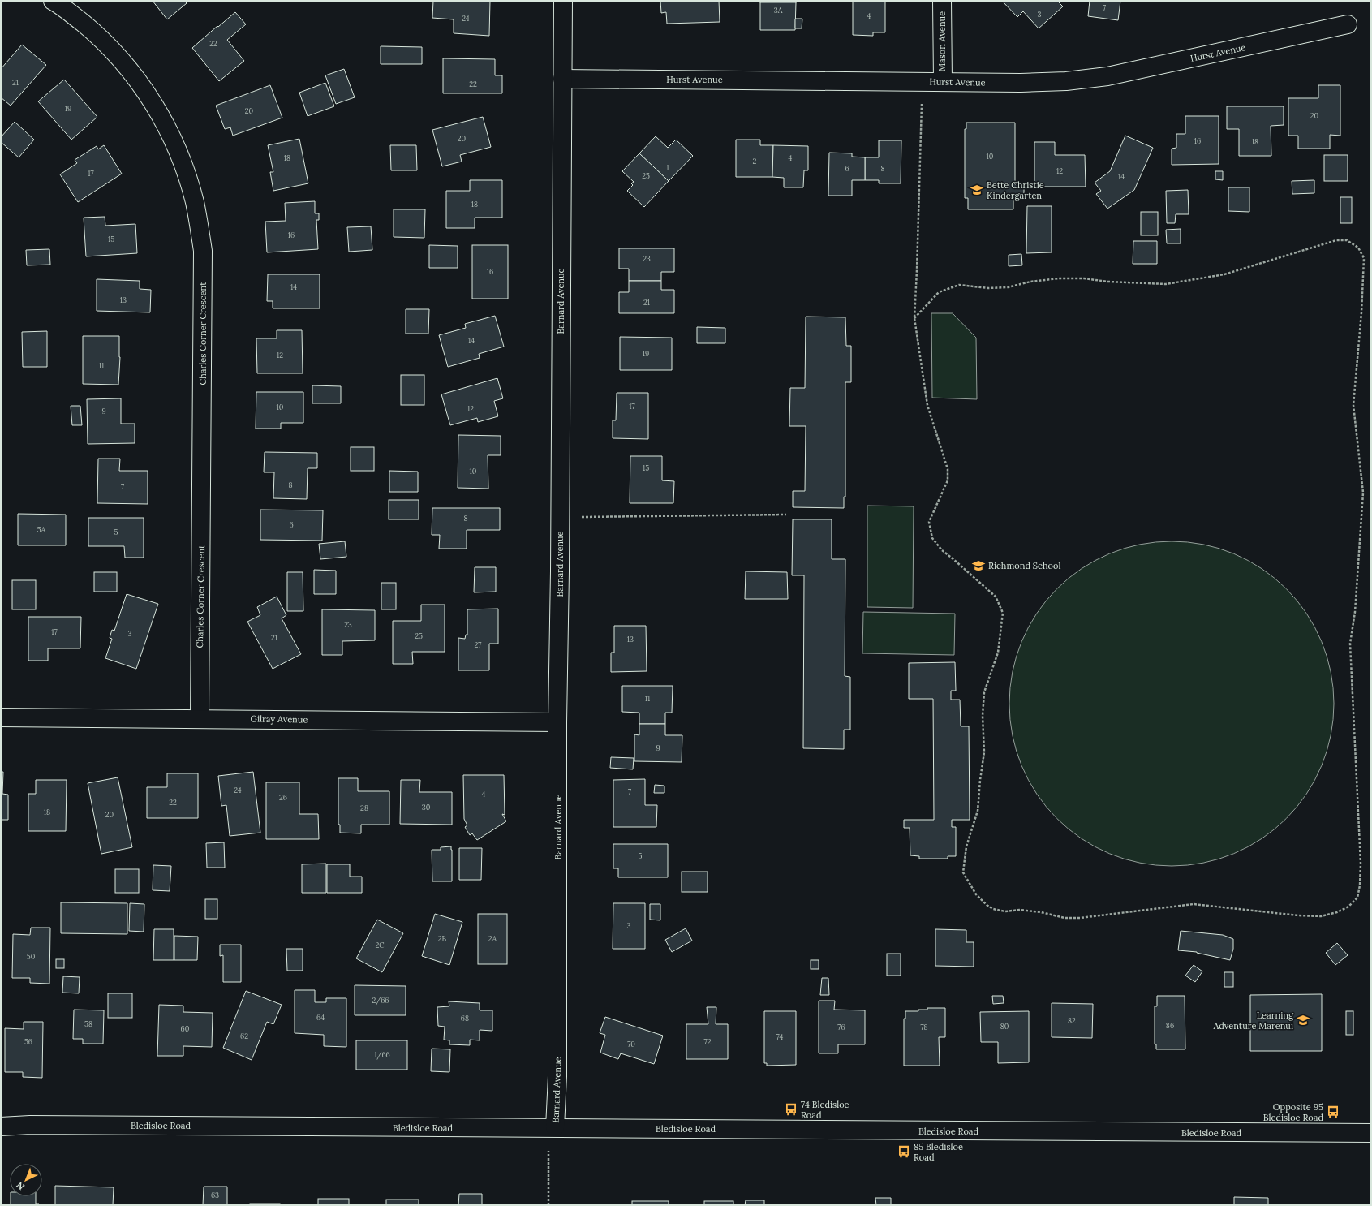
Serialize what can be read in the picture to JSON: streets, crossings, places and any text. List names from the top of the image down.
{
  "streets": {
    "street": [
      "Mason Avenue",
      "Hurst Avenue",
      "Barnard Avenue",
      "Charles Corner Crescent",
      "Gilray Avenue",
      "Bledisloe Road"
    ]
  },
  "crossings": [
    ["Mason Avenue", "Hurst Avenue"],
    ["Hurst Avenue", "Barnard Avenue"],
    ["Barnard Avenue", "Gilray Avenue"],
    ["Barnard Avenue", "Bledisloe Road"],
    ["Charles Corner Crescent", "Gilray Avenue"]
  ],
  "places": {
    "school or university": ["Bette Christie Kindergarten", "Richmond School", "Learning Adventure Marenui"],
    "bus stop": ["74 Bledisloe Road", "Opposite 95 Bledisloe Road", "85 Bledisloe Road"]
  },
  "house_numbers": [
    "7",
    "3A",
    "3",
    "4",
    "24",
    "22",
    "21",
    "22",
    "19",
    "20",
    "20",
    "20",
    "16",
    "18",
    "10",
    "18",
    "4",
    "2",
    "1",
    "6",
    "8",
    "12",
    "17",
    "25",
    "14",
    "18",
    "16",
    "15",
    "23",
    "16",
    "14",
    "13",
    "21",
    "14",
    "19",
    "12",
    "11",
    "17",
    "10",
    "12",
    "9",
    "15",
    "10",
    "8",
    "7",
    "8",
    "6",
    "5A",
    "5",
    "23",
    "17",
    "3",
    "25",
    "21",
    "13",
    "27",
    "11",
    "9",
    "24",
    "7",
    "4",
    "26",
    "22",
    "30",
    "28",
    "18",
    "20",
    "5",
    "3",
    "2B",
    "2A",
    "2C",
    "50",
    "2/66",
    "64",
    "68",
    "82",
    "58",
    "86",
    "80",
    "76",
    "78",
    "60",
    "62",
    "74",
    "56",
    "72",
    "70",
    "1/66",
    "63"
  ],
  "north": "bottom left"
}
